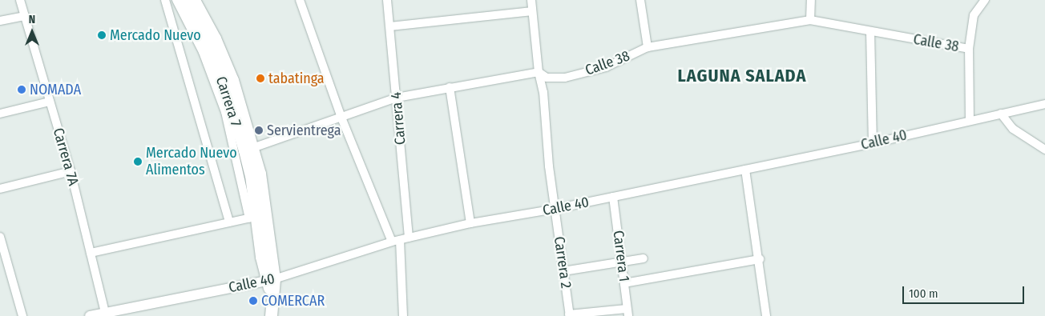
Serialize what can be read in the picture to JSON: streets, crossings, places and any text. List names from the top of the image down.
{
  "streets": {
    "main road": ["Carrera 7"],
    "street": [
      "Calle 38",
      "Carrera 4",
      "Calle 40",
      "Carrera 7A",
      "Carrera 1",
      "Carrera 2"
    ]
  },
  "crossings": [
    ["Calle 38", "Carrera 7"],
    ["Calle 38", "Carrera 4"],
    ["Calle 38", "Carrera 2"],
    ["Carrera 7", "Calle 40"],
    ["Carrera 4", "Calle 40"],
    ["Calle 40", "Carrera 7A"],
    ["Calle 40", "Carrera 1"],
    ["Calle 40", "Carrera 2"]
  ],
  "districts": ["LAGUNA SALADA"],
  "places": [
    "Mercado Nuevo",
    "tabatinga",
    "NOMADA",
    "Servientrega",
    "Mercado Nuevo Alimentos",
    "COMERCAR"
  ],
  "scale_bar": "100 m",
  "north": "top"
}
